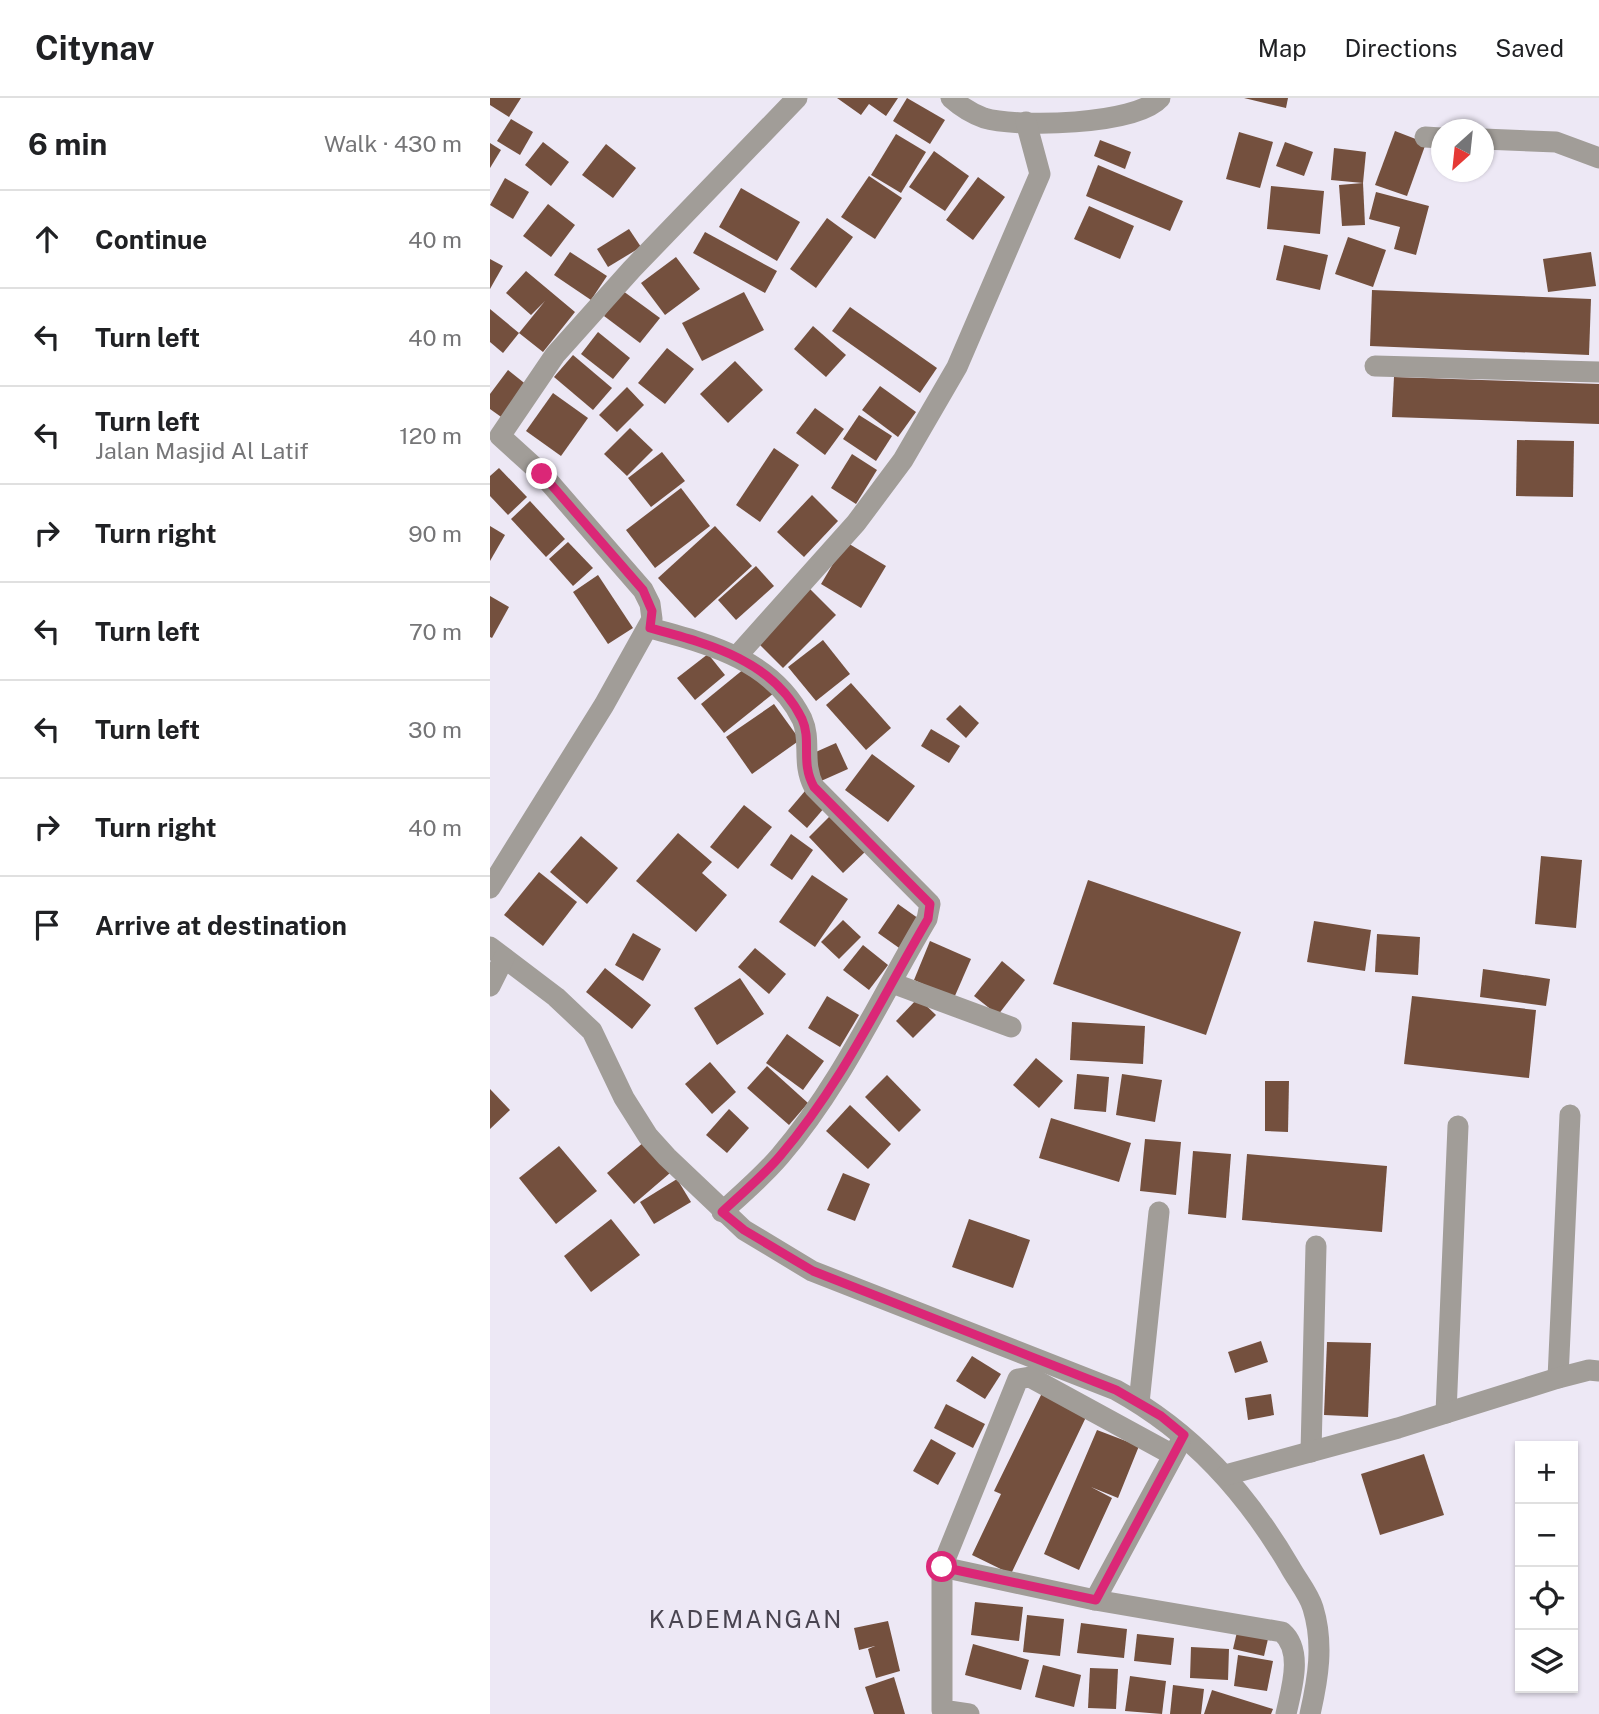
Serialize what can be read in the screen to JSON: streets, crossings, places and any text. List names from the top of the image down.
{
  "districts": ["KADEMANGAN"],
  "north": "bottom left",
  "page": {
    "header": "Citynav",
    "nav": ["Map", "Directions", "Saved"],
    "heading": ["6 min", "Walk · 430 m"],
    "list": [
      ["Continue", "40 m"],
      ["Turn left", "40 m"],
      ["Turn left", "Jalan Masjid Al Latif", "120 m"],
      ["Turn right", "90 m"],
      ["Turn left", "70 m"],
      ["Turn left", "30 m"],
      ["Turn right", "40 m"],
      "Arrive at destination"
    ],
    "map_buttons": ["+", "−"]
  }
}
